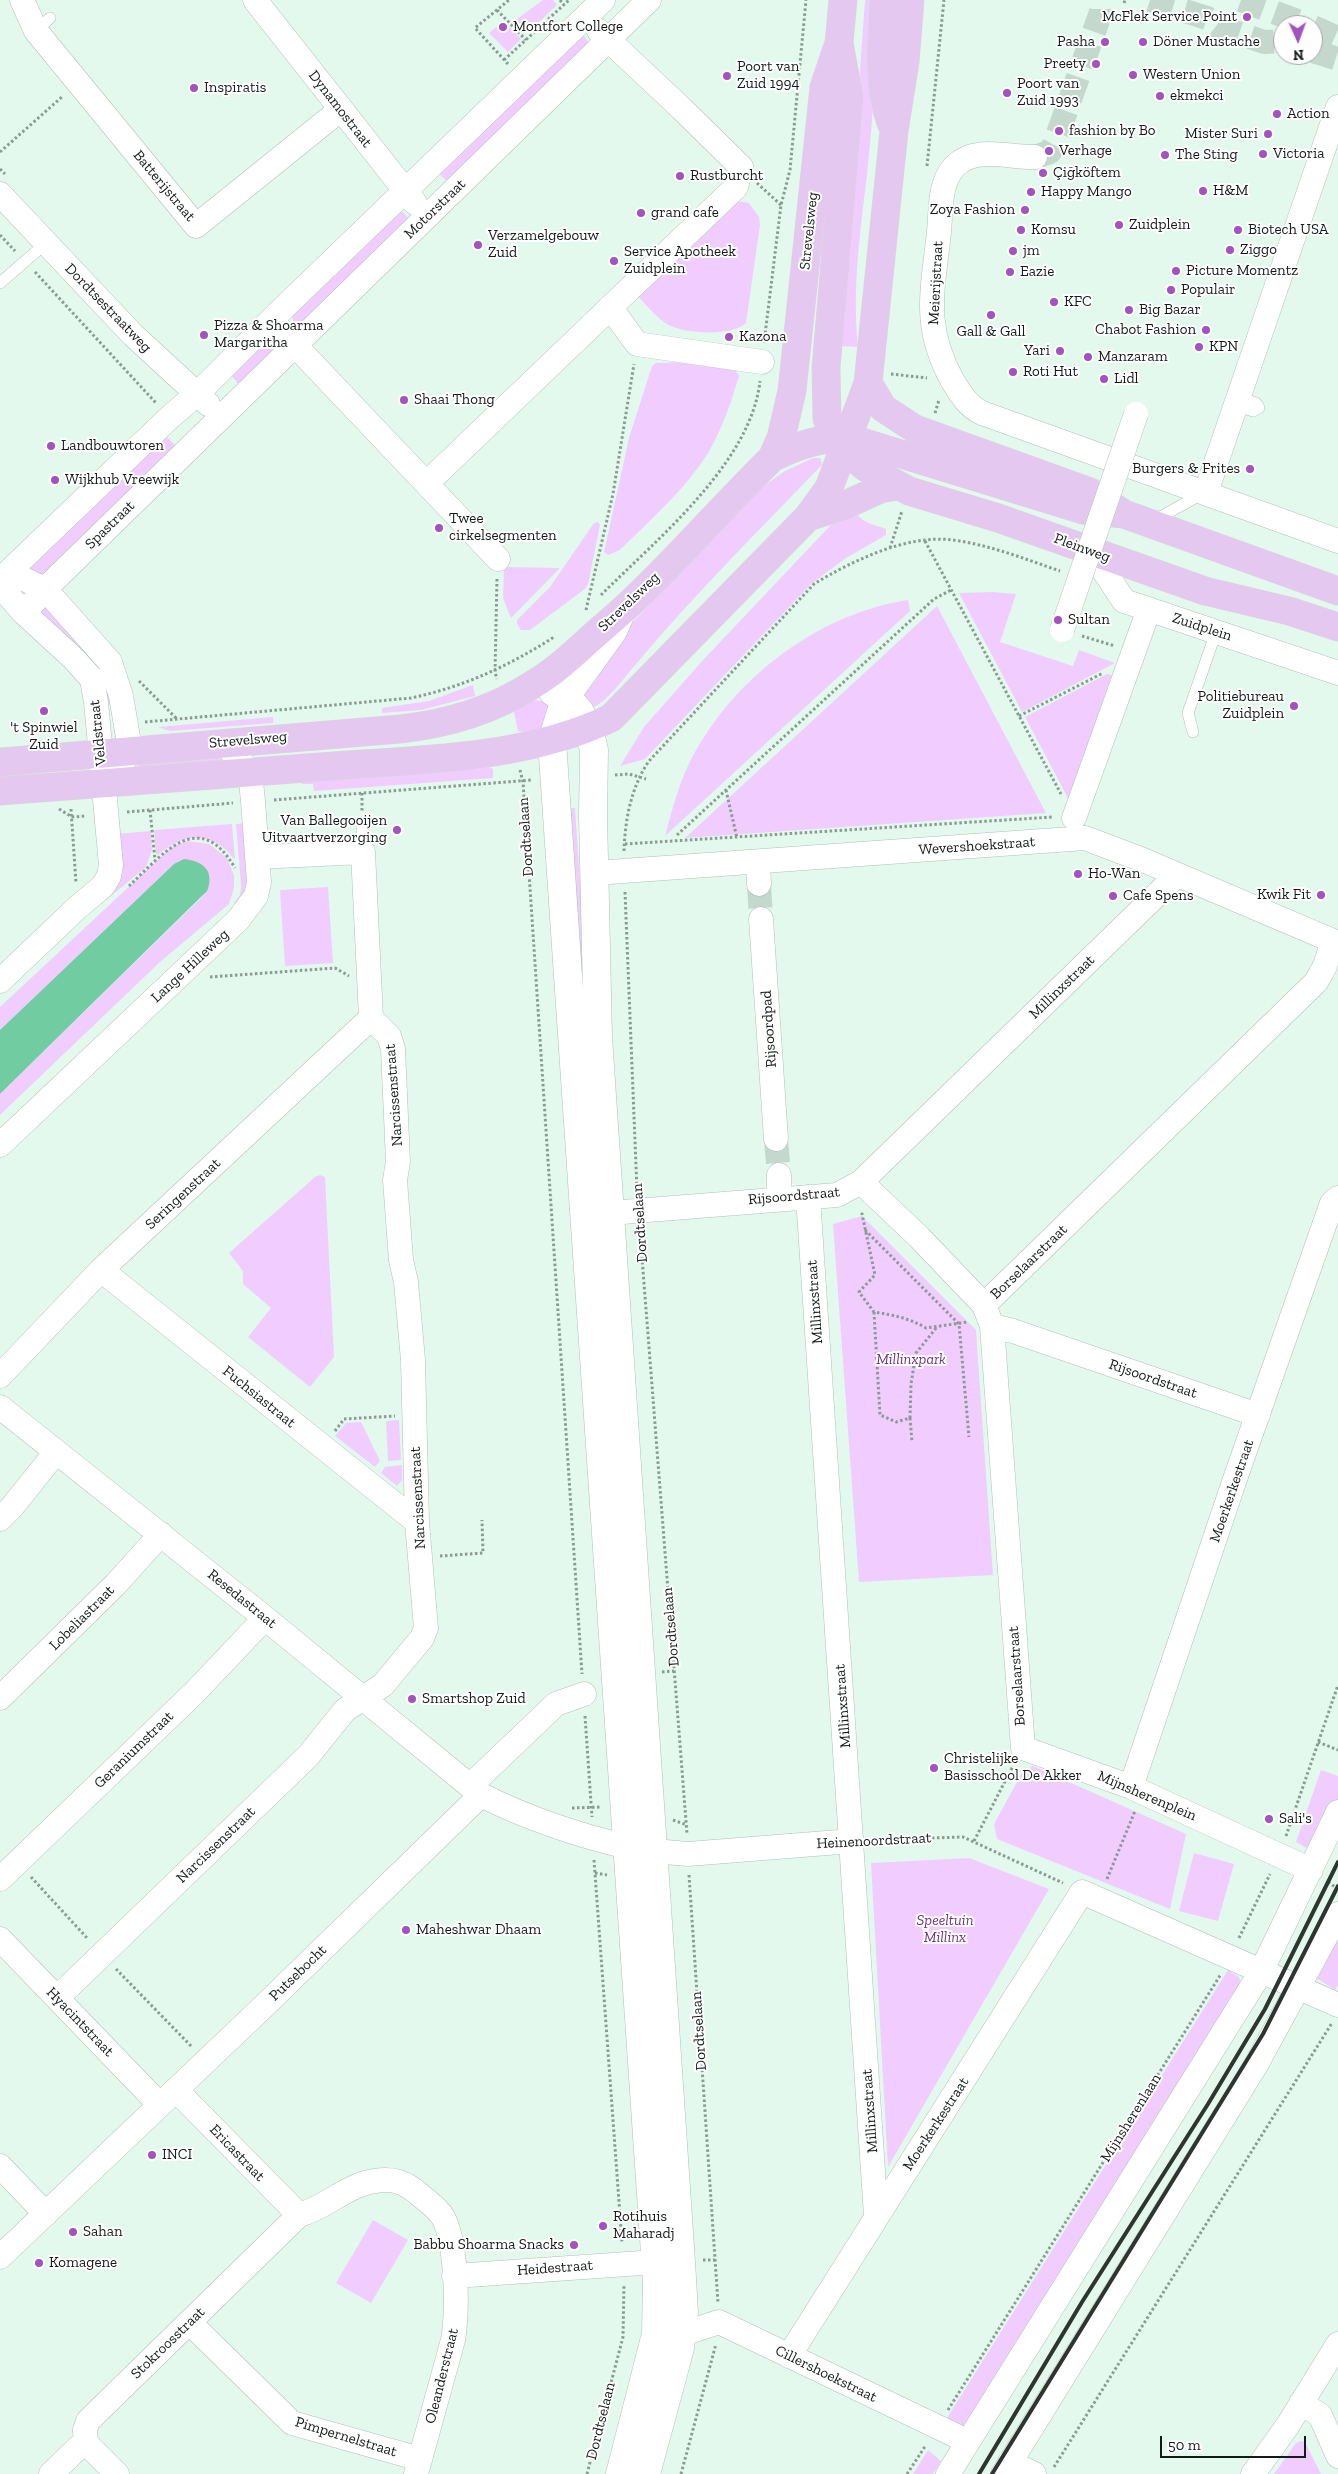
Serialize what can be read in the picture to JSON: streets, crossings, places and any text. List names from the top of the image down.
{
  "streets": {
    "main road": ["Strevelsweg", "Pleinweg", "Dordtselaan"],
    "street": [
      "Dynamostraat",
      "Batterijstraat",
      "Motorstraat",
      "Meierijstraat",
      "Dordtsestraatweg",
      "Spastraat",
      "Zuidplein",
      "Veldstraat",
      "Wevershoekstraat",
      "Lange Hilleweg",
      "Millinxstraat",
      "Rijsoordpad",
      "Narcissenstraat",
      "Seringenstraat",
      "Rijsoordstraat",
      "Borselaarstraat",
      "Fuchsiastraat",
      "Moerkerkestraat",
      "Resedastraat",
      "Lobeliastraat",
      "Geraniumstraat",
      "Mijnsherenplein",
      "Heinenoordstraat",
      "Putsebocht",
      "Hyacintstraat",
      "Ericastraat",
      "Heidestraat",
      "Stokroosstraat",
      "Cillershoekstraat",
      "Oleanderstraat",
      "Pimpernelstraat"
    ],
    "path": ["Mijnsherenlaan"]
  },
  "crossings": [
    ["Dynamostraat", "Batterijstraat"],
    ["Dynamostraat", "Motorstraat"],
    ["Motorstraat", "Dordtsestraatweg"],
    ["Motorstraat", "Spastraat"],
    ["Strevelsweg", "Veldstraat"],
    ["Strevelsweg", "Dordtselaan"],
    ["Dordtsestraatweg", "Spastraat"],
    ["Spastraat", "Veldstraat"],
    ["Pleinweg", "Zuidplein"],
    ["Dordtselaan", "Wevershoekstraat"],
    ["Dordtselaan", "Lange Hilleweg"],
    ["Dordtselaan", "Rijsoordstraat"],
    ["Dordtselaan", "Heinenoordstraat"],
    ["Dordtselaan", "Putsebocht"],
    ["Dordtselaan", "Heidestraat"],
    ["Dordtselaan", "Cillershoekstraat"],
    ["Wevershoekstraat", "Millinxstraat"],
    ["Wevershoekstraat", "Borselaarstraat"],
    ["Millinxstraat", "Rijsoordstraat"],
    ["Millinxstraat", "Moerkerkestraat"],
    ["Millinxstraat", "Heinenoordstraat"],
    ["Narcissenstraat", "Seringenstraat"],
    ["Narcissenstraat", "Fuchsiastraat"],
    ["Narcissenstraat", "Resedastraat"],
    ["Narcissenstraat", "Hyacintstraat"],
    ["Seringenstraat", "Fuchsiastraat"],
    ["Rijsoordstraat", "Borselaarstraat"],
    ["Rijsoordstraat", "Moerkerkestraat"],
    ["Borselaarstraat", "Mijnsherenplein"],
    ["Moerkerkestraat", "Mijnsherenplein"],
    ["Moerkerkestraat", "Heinenoordstraat"],
    ["Moerkerkestraat", "Cillershoekstraat"],
    ["Resedastraat", "Lobeliastraat"],
    ["Resedastraat", "Geraniumstraat"],
    ["Resedastraat", "Putsebocht"],
    ["Mijnsherenplein", "Mijnsherenlaan"],
    ["Putsebocht", "Hyacintstraat"],
    ["Putsebocht", "Ericastraat"],
    ["Hyacintstraat", "Ericastraat"],
    ["Mijnsherenlaan", "Cillershoekstraat"],
    ["Ericastraat", "Stokroosstraat"],
    ["Ericastraat", "Oleanderstraat"],
    ["Heidestraat", "Oleanderstraat"],
    ["Stokroosstraat", "Oleanderstraat"],
    ["Stokroosstraat", "Pimpernelstraat"],
    ["Oleanderstraat", "Pimpernelstraat"]
  ],
  "parks": ["Millinxpark", "Speeltuin Millinx"],
  "places": [
    "McFlek Service Point",
    "Montfort College",
    "Pasha",
    "Döner Mustache",
    "Preety",
    "Western Union",
    "Poort van Zuid 1994",
    "Inspiratis",
    "Poort van Zuid 1993",
    "ekmekci",
    "Action",
    "fashion by Bo",
    "Mister Suri",
    "Verhage",
    "Victoria",
    "The Sting",
    "Çiğköftem",
    "Rustburcht",
    "H&M",
    "Happy Mango",
    "Zoya Fashion",
    "grand cafe",
    "Zuidplein",
    "Komsu",
    "Biotech USA",
    "Verzamelgebouw Zuid",
    "Ziggo",
    "jm",
    "Service Apotheek Zuidplein",
    "Picture Momentz",
    "Eazie",
    "Populair",
    "KFC",
    "Big Bazar",
    "Gall & Gall",
    "Chabot Fashion",
    "Pizza & Shoarma Margaritha",
    "Kazona",
    "KPN",
    "Yari",
    "Manzaram",
    "Roti Hut",
    "Lidl",
    "Shaai Thong",
    "Landbouwtoren",
    "Burgers & Frites",
    "Wijkhub Vreewijk",
    "Twee cirkelsegmenten",
    "Sultan",
    "Politiebureau Zuidplein",
    "'t Spinwiel Zuid",
    "Van Ballegooijen Uitvaartverzorging",
    "Ho-Wan",
    "Kwik Fit",
    "Cafe Spens",
    "Smartshop Zuid",
    "Christelijke Basisschool De Akker",
    "Sali's",
    "Maheshwar Dhaam",
    "INCI",
    "Rotihuis Maharadj",
    "Sahan",
    "Babbu Shoarma Snacks",
    "Komagene"
  ],
  "scale_bar": "50 m",
  "north": "bottom"
}
